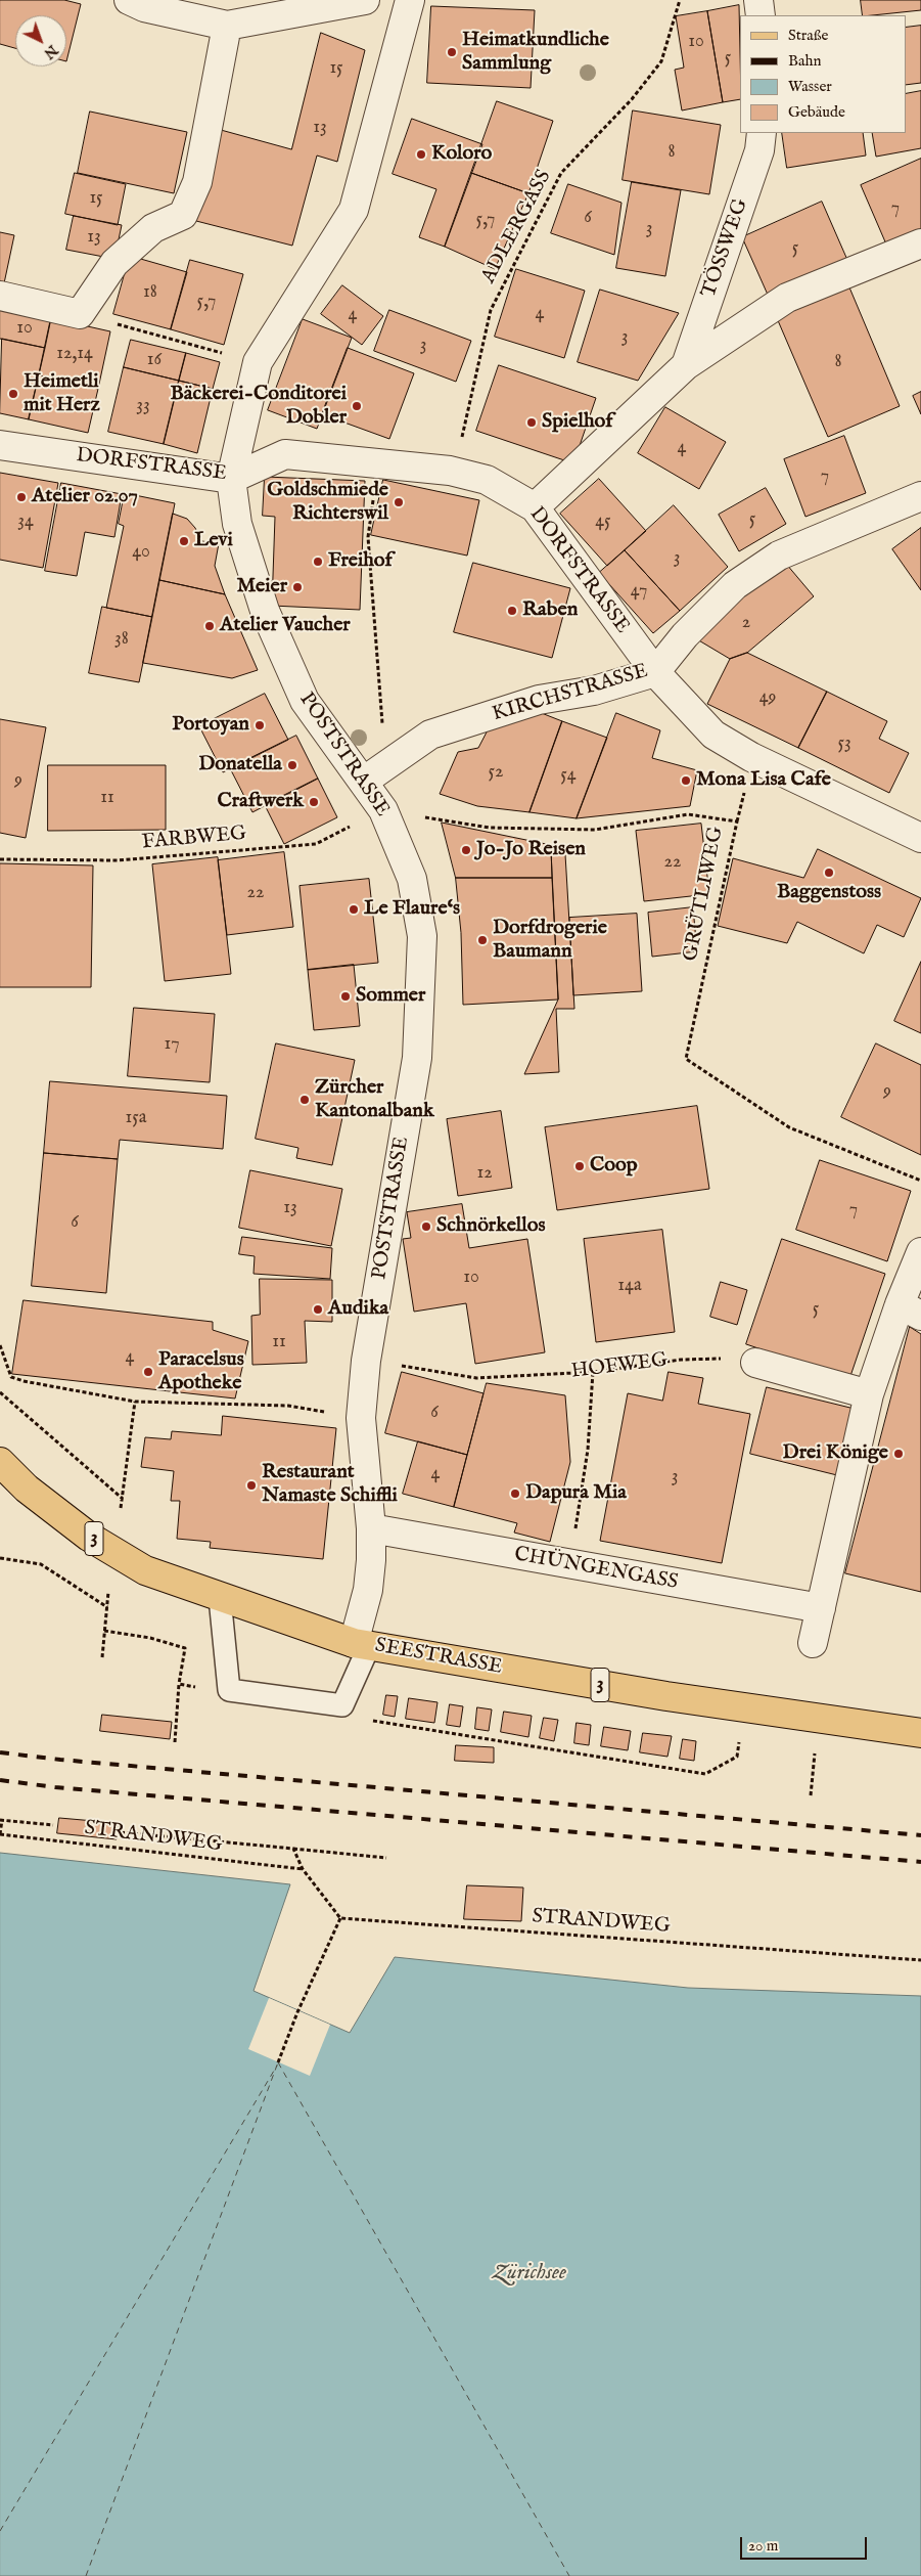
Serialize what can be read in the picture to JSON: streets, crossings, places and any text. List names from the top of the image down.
{
  "streets": {
    "main road": ["3", "SEESTRASSE"],
    "street": [
      "TÖSSWEG",
      "DORFSTRASSE",
      "KIRCHSTRASSE",
      "POSTSTRASSE",
      "CHÜNGENGASS"
    ],
    "path": [
      "ADLERGASS",
      "FARBWEG",
      "GRÜTLIWEG",
      "HOFWEG",
      "STRANDWEG"
    ]
  },
  "crossings": [
    ["ADLERGASS", "DORFSTRASSE"],
    ["DORFSTRASSE", "KIRCHSTRASSE"],
    ["DORFSTRASSE", "POSTSTRASSE"],
    ["KIRCHSTRASSE", "POSTSTRASSE"],
    ["POSTSTRASSE", "FARBWEG"],
    ["POSTSTRASSE", "GRÜTLIWEG"],
    ["POSTSTRASSE", "HOFWEG"],
    ["POSTSTRASSE", "CHÜNGENGASS"],
    ["POSTSTRASSE", "SEESTRASSE"],
    ["FARBWEG", "GRÜTLIWEG"]
  ],
  "water": ["Zürichsee"],
  "places": [
    "Heimatkundliche Sammlung",
    "Koloro",
    "Heimetli mit Herz",
    "Bäckerei-Conditorei Dobler",
    "Spielhof",
    "Atelier 02.07",
    "Goldschmiede Richterswil",
    "Levi",
    "Freihof",
    "Meier",
    "Raben",
    "Atelier Vaucher",
    "Portoyan",
    "Donatella",
    "Mona Lisa Cafe",
    "Craftwerk",
    "Jo-Jo Reisen",
    "Baggenstoss",
    "Le Flaure‘s",
    "Dorfdrogerie Baumann",
    "Sommer",
    "Zürcher Kantonalbank",
    "Coop",
    "Schnörkellos",
    "Audika",
    "Paracelsus Apotheke",
    "Drei Könige",
    "Restaurant Namaste Schiffli",
    "Dapura Mia"
  ],
  "house_numbers": [
    "10",
    "5",
    "15",
    "13",
    "8",
    "15",
    "7",
    "6",
    "5,7",
    "3",
    "13",
    "5",
    "18",
    "5,7",
    "4",
    "4",
    "10",
    "3",
    "3",
    "12,14",
    "16",
    "8",
    "33",
    "4",
    "7",
    "5",
    "34",
    "45",
    "40",
    "3",
    "47",
    "2",
    "38",
    "49",
    "53",
    "52",
    "54",
    "9",
    "11",
    "22",
    "22",
    "17",
    "9",
    "15a",
    "12",
    "13",
    "7",
    "6",
    "10",
    "14a",
    "5",
    "11",
    "4",
    "6",
    "4",
    "3"
  ],
  "legend": [
    "Straße",
    "Bahn",
    "Wasser",
    "Gebäude"
  ],
  "scale_bar": "20 m",
  "north": "bottom right"
}
